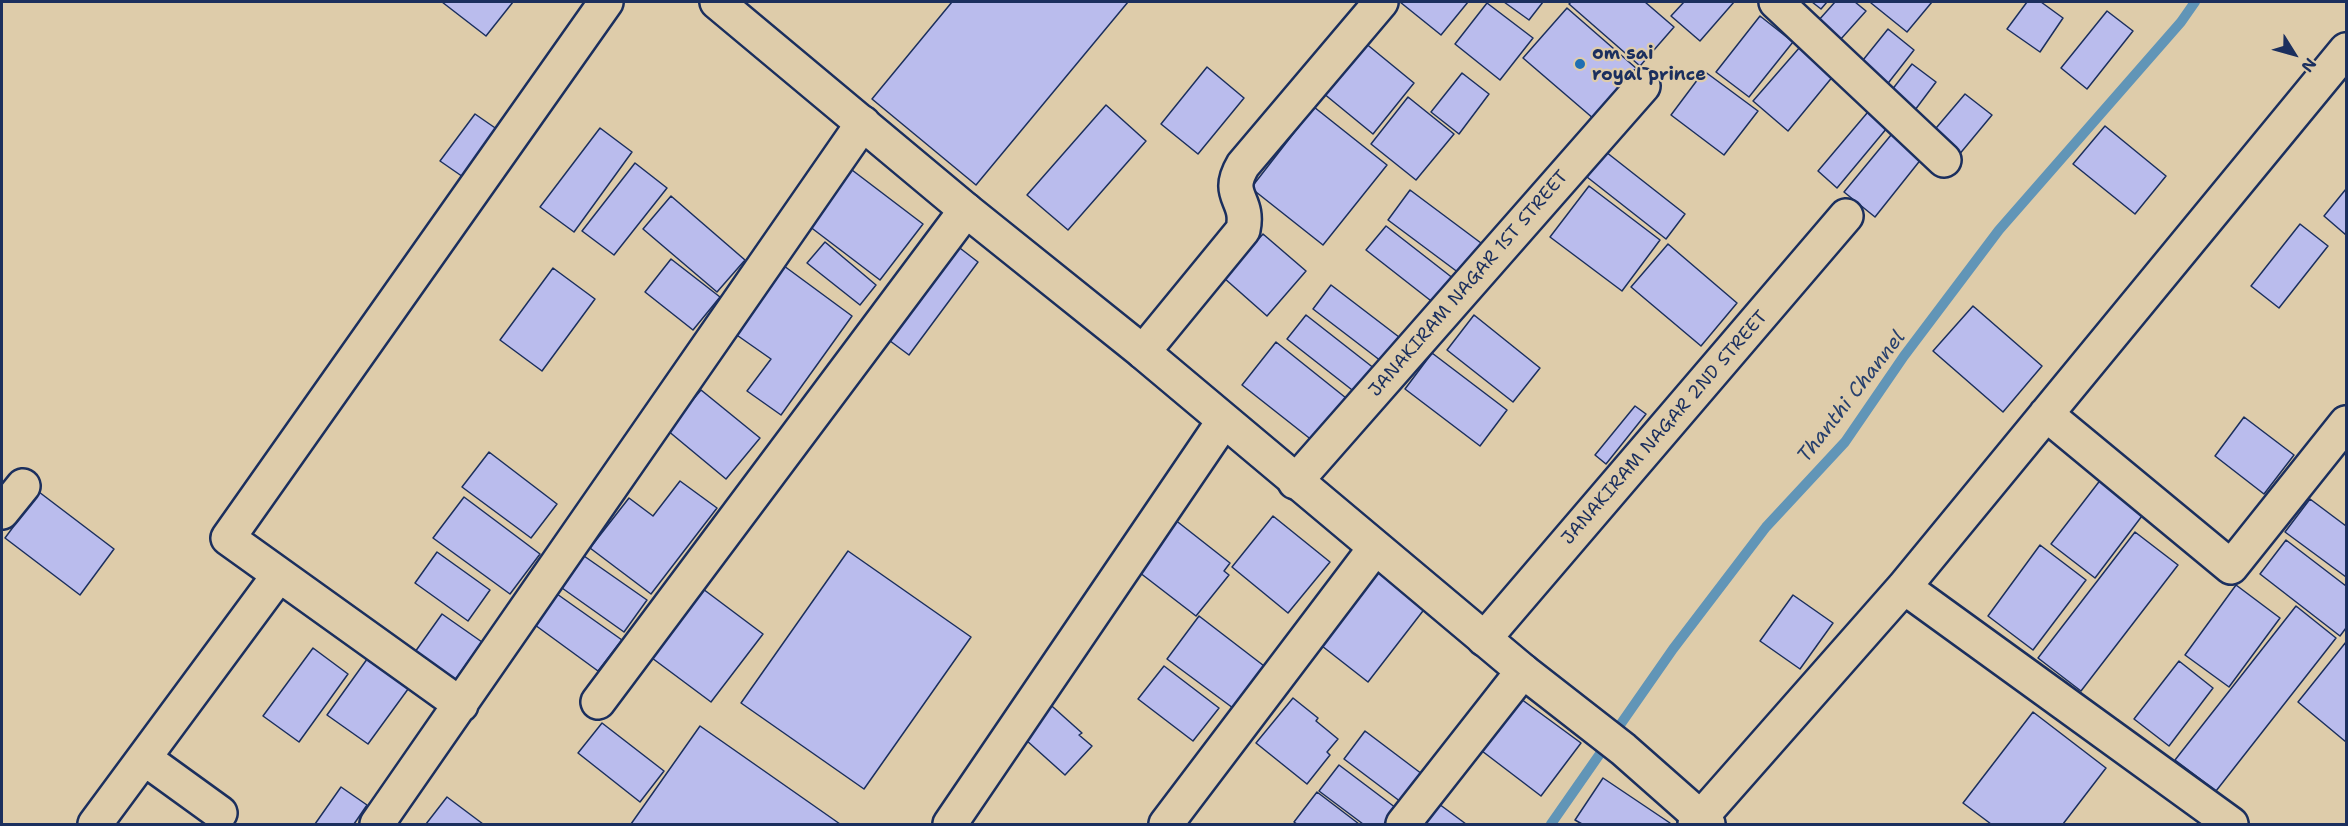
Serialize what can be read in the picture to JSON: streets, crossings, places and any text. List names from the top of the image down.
{
  "streets": {
    "street": ["JANAKIRAM NAGAR 1ST STREET", "JANAKIRAM NAGAR 2ND STREET"]
  },
  "water": ["Thanthi Channel"],
  "places": ["om sai royal prince"],
  "north": "bottom right"
}
